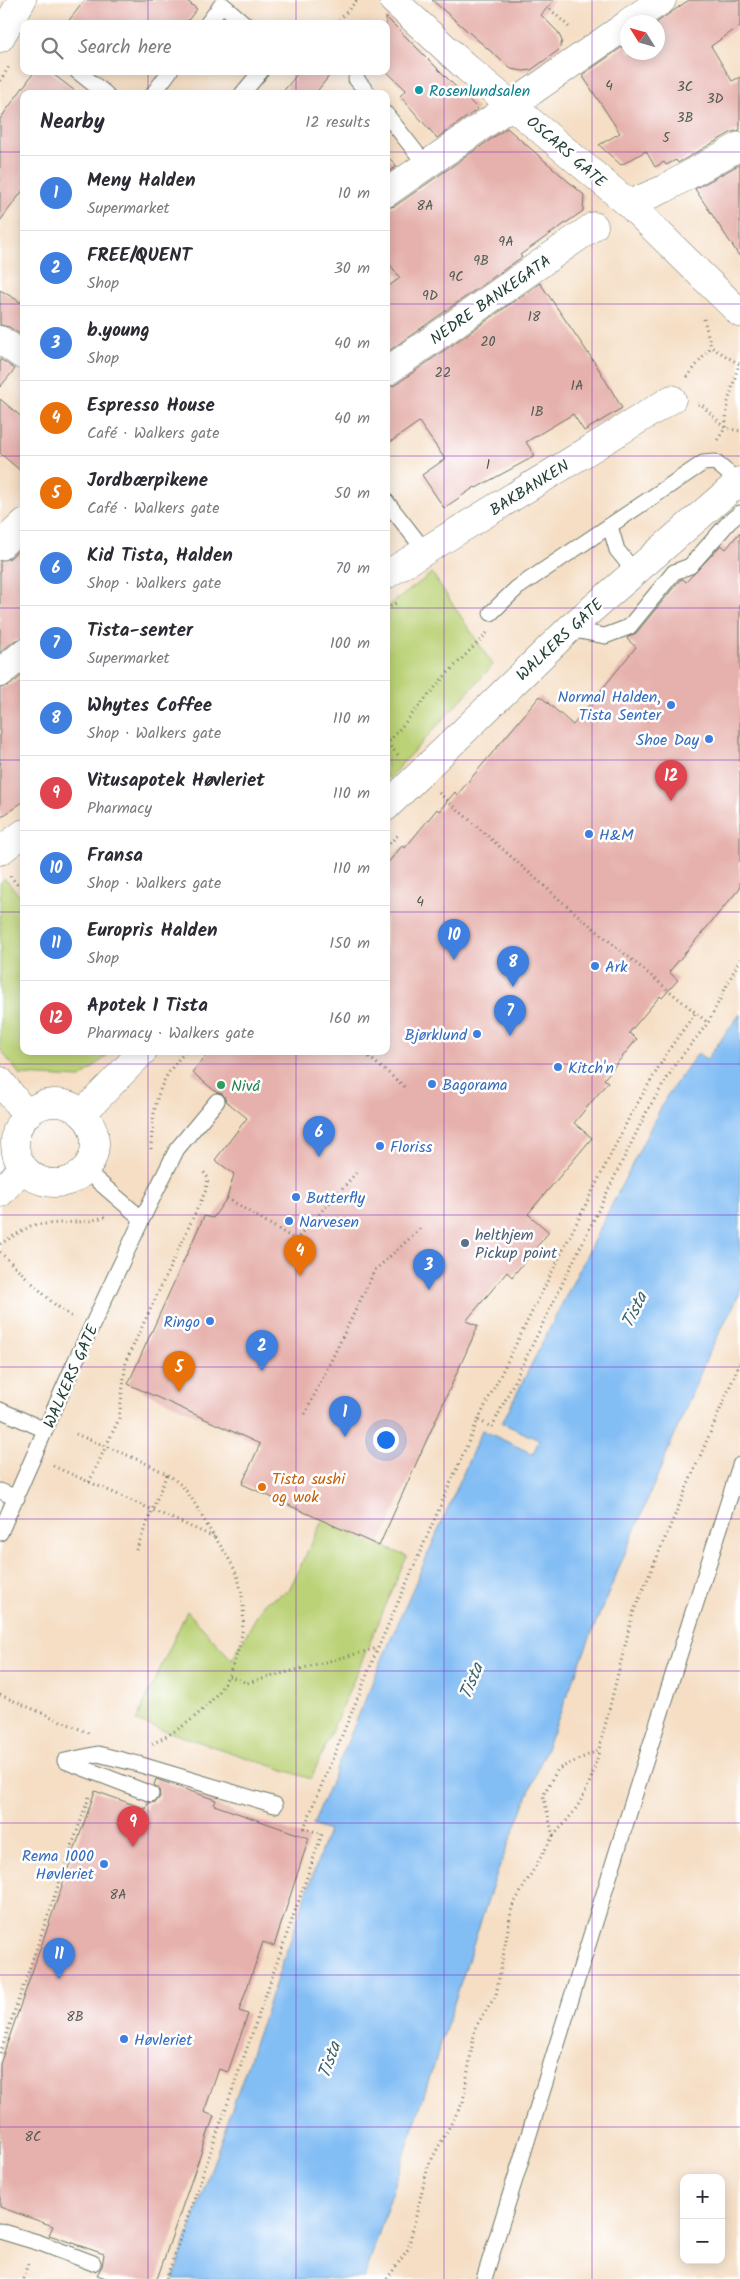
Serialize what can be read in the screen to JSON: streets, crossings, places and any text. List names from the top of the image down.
{
  "streets": {
    "street": [
      "OSCARS GATE",
      "NEDRE BANKEGATA",
      "BAKBANKEN",
      "WALKERS GATE"
    ]
  },
  "water": ["Tista"],
  "places": [
    "Rosenlundsalen",
    "Normal Halden, Tista Senter",
    "Shoe Day",
    "H&M",
    "Ark",
    "Bjørklund",
    "Kitch'n",
    "Bagorama",
    "Nivå",
    "Floriss",
    "Butterfly",
    "Narvesen",
    "helthjem Pickup point",
    "Ringo",
    "Tista sushi og wok",
    "Rema 1000 Høvleriet",
    "Høvleriet"
  ],
  "house_numbers": [
    "4",
    "3C",
    "3D",
    "3B",
    "5",
    "8A",
    "9A",
    "9B",
    "9C",
    "9D",
    "18",
    "20",
    "22",
    "1A",
    "1B",
    "1",
    "4",
    "8A",
    "8B",
    "8C"
  ],
  "north": "top left",
  "page": {
    "search": "Search here",
    "heading": ["Nearby", "12 results"],
    "list": [
      {
        "mark": "1",
        "name": "Meny Halden",
        "note": "Supermarket",
        "value": "10 m"
      },
      {
        "mark": "2",
        "name": "FREE/QUENT",
        "note": "Shop",
        "value": "30 m"
      },
      {
        "mark": "3",
        "name": "b.young",
        "note": "Shop",
        "value": "40 m"
      },
      {
        "mark": "4",
        "name": "Espresso House",
        "note": "Café · Walkers gate",
        "value": "40 m"
      },
      {
        "mark": "5",
        "name": "Jordbærpikene",
        "note": "Café · Walkers gate",
        "value": "50 m"
      },
      {
        "mark": "6",
        "name": "Kid Tista, Halden",
        "note": "Shop · Walkers gate",
        "value": "70 m"
      },
      {
        "mark": "7",
        "name": "Tista-senter",
        "note": "Supermarket",
        "value": "100 m"
      },
      {
        "mark": "8",
        "name": "Whytes Coffee",
        "note": "Shop · Walkers gate",
        "value": "110 m"
      },
      {
        "mark": "9",
        "name": "Vitusapotek Høvleriet",
        "note": "Pharmacy",
        "value": "110 m"
      },
      {
        "mark": "10",
        "name": "Fransa",
        "note": "Shop · Walkers gate",
        "value": "110 m"
      },
      {
        "mark": "11",
        "name": "Europris Halden",
        "note": "Shop",
        "value": "150 m"
      },
      {
        "mark": "12",
        "name": "Apotek 1 Tista",
        "note": "Pharmacy · Walkers gate",
        "value": "160 m"
      }
    ],
    "pins": [
      "12",
      "10",
      "8",
      "7",
      "6",
      "4",
      "3",
      "2",
      "5",
      "1",
      "9",
      "11"
    ],
    "map_buttons": ["+", "−"]
  }
}
